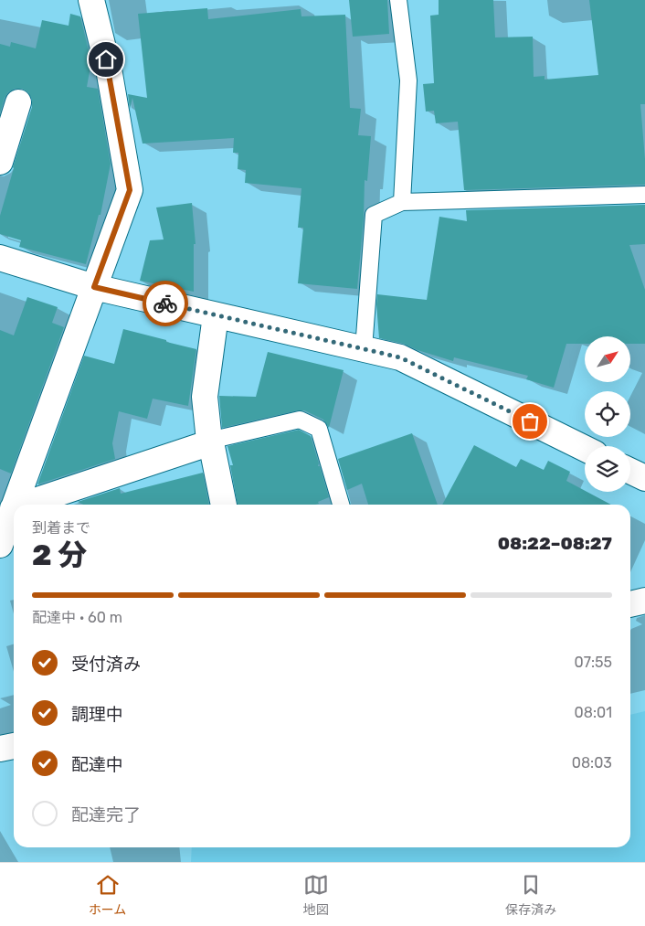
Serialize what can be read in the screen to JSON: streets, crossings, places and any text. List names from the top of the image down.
{
  "north": "top right",
  "page": {
    "heading": ["2 分", "到着まで", "08:22–08:27"],
    "bar": "配達中 · 60 m",
    "list": [
      ["受付済み", "07:55"],
      ["調理中", "08:01"],
      ["配達中", "08:03"],
      "配達完了"
    ],
    "tabs": ["ホーム", "地図", "保存済み"]
  }
}
